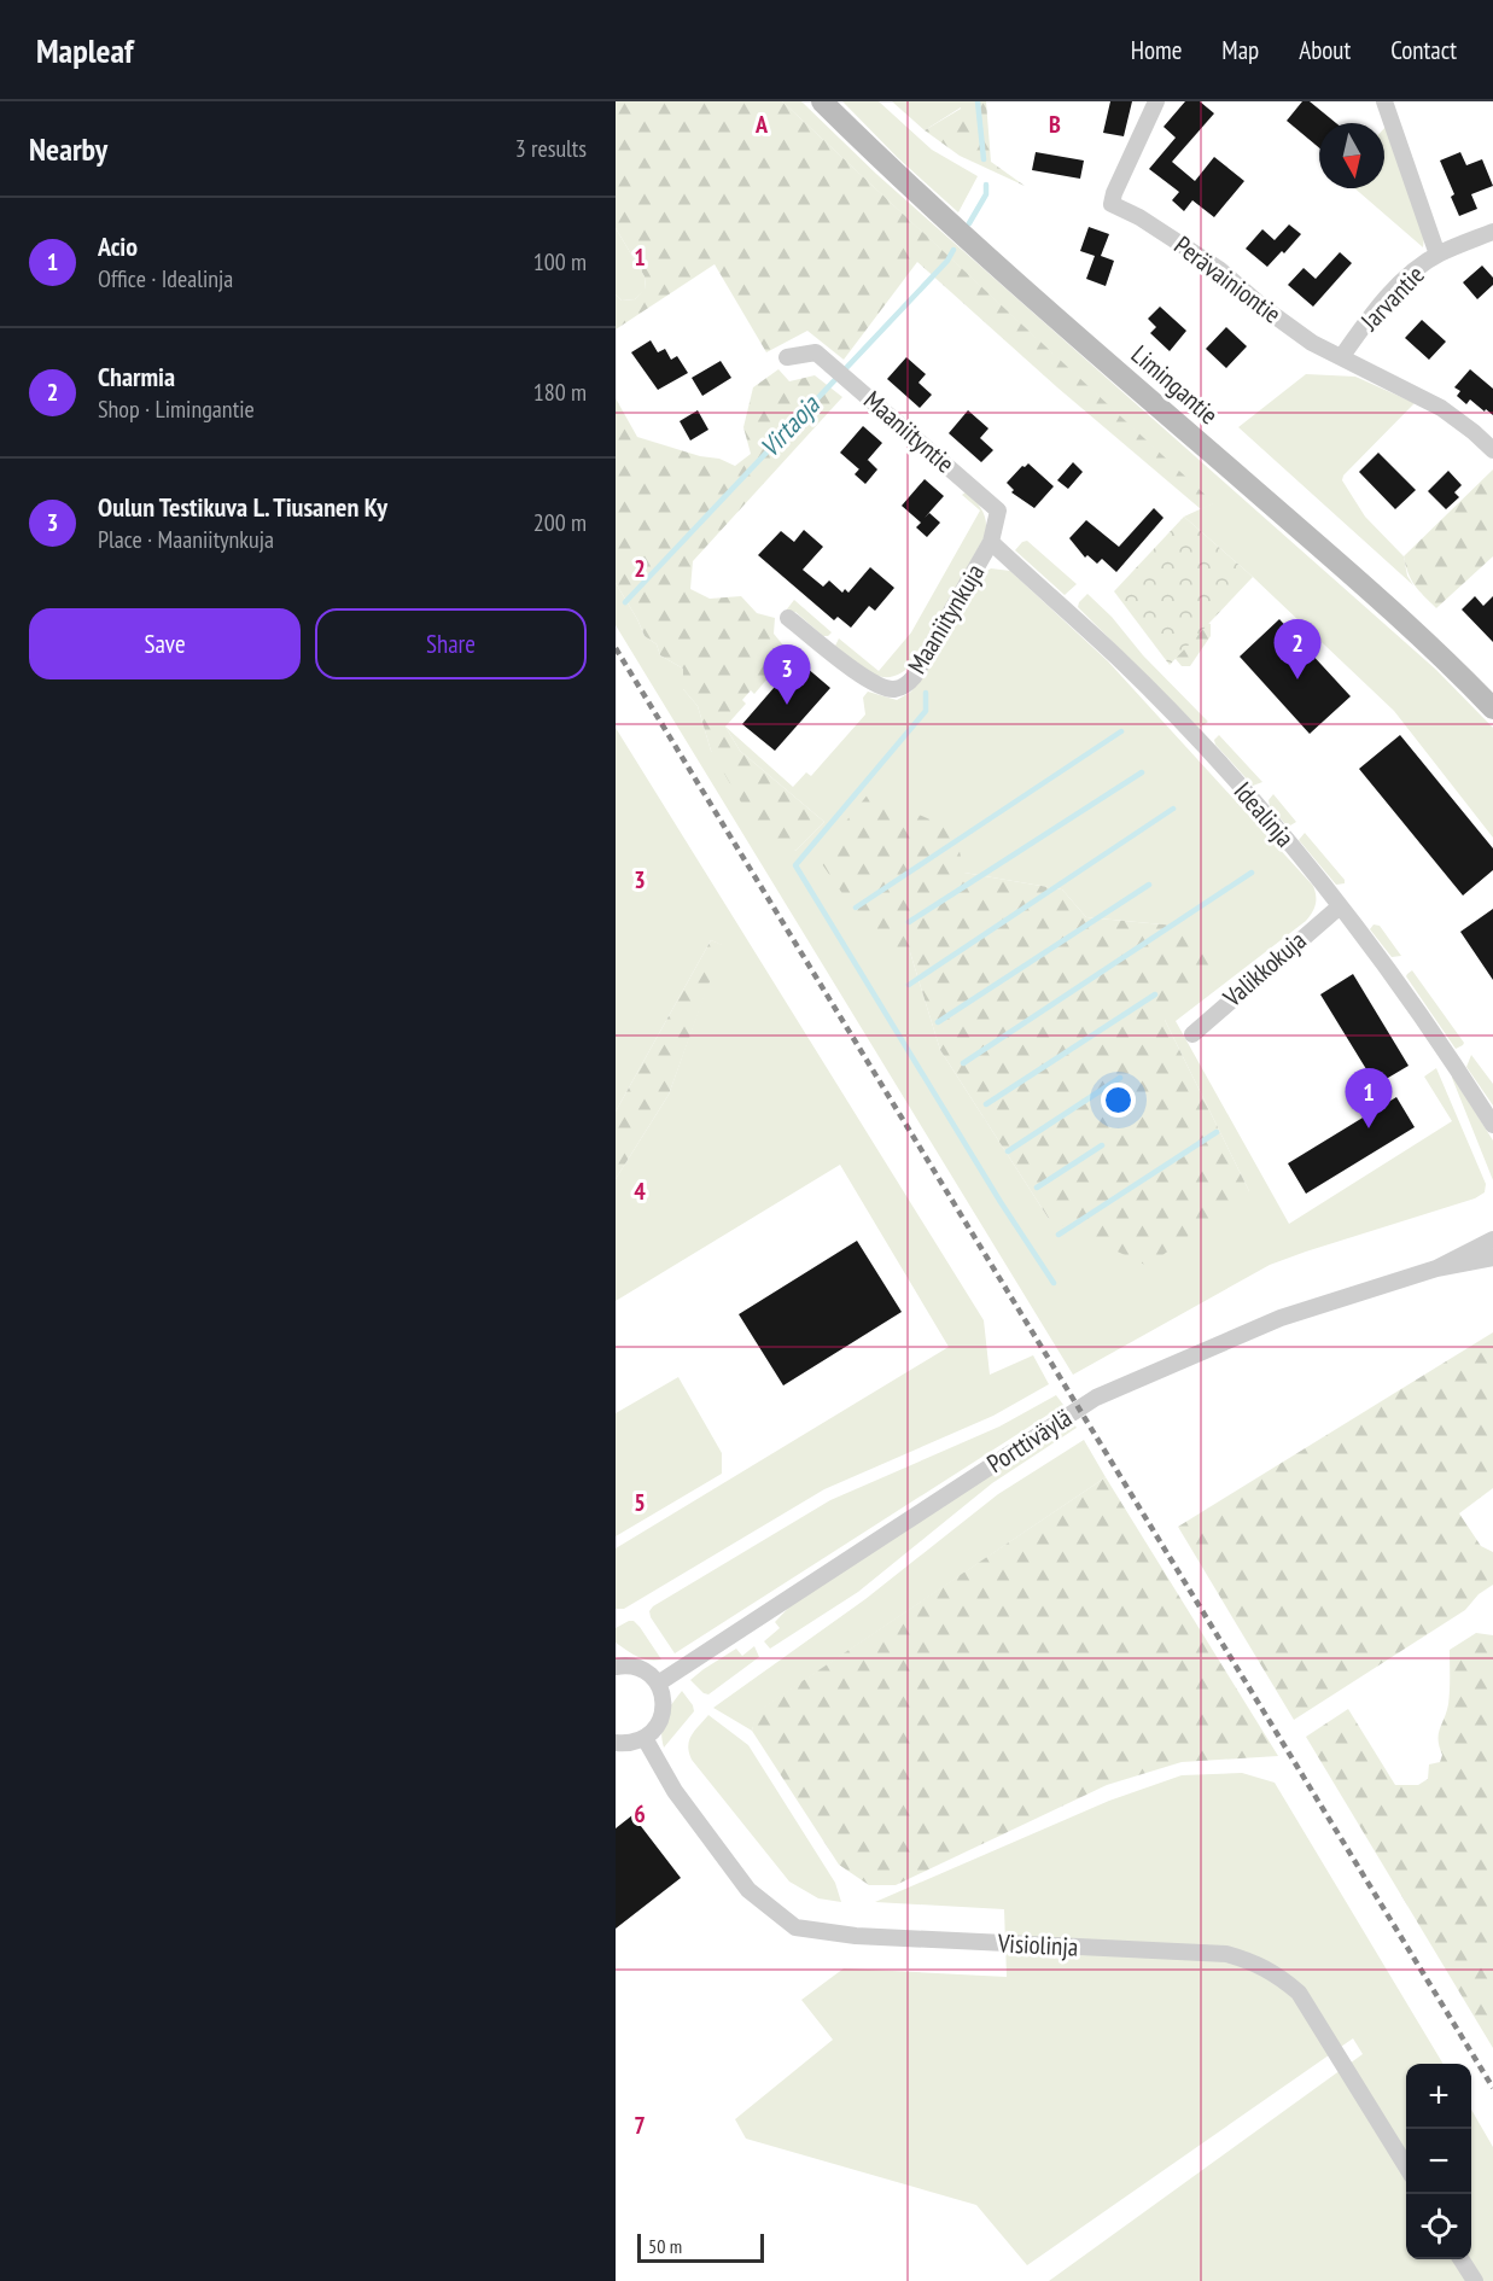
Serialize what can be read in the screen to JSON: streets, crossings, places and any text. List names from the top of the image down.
{
  "streets": {
    "main road": ["Limingantie"],
    "street": [
      "Perävainiontie",
      "Jarvantie",
      "Maaniityntie",
      "Maaniitynkuja",
      "Idealinja",
      "Valikkokuja",
      "Porttiväylä",
      "Visiolinja"
    ]
  },
  "crossings": [
    ["Perävainiontie", "Jarvantie"],
    ["Maaniityntie", "Maaniitynkuja"],
    ["Maaniityntie", "Idealinja"],
    ["Maaniitynkuja", "Idealinja"],
    ["Idealinja", "Valikkokuja"]
  ],
  "water": ["Virtaoja"],
  "scale_bar": "50 m",
  "north": "bottom",
  "page": {
    "header": "Mapleaf",
    "nav": [
      "Home",
      "Map",
      "About",
      "Contact"
    ],
    "heading": ["Nearby", "3 results"],
    "list": [
      {
        "mark": "1",
        "name": "Acio",
        "note": "Office · Idealinja",
        "value": "100 m"
      },
      {
        "mark": "2",
        "name": "Charmia",
        "note": "Shop · Limingantie",
        "value": "180 m"
      },
      {
        "mark": "3",
        "name": "Oulun Testikuva L. Tiusanen Ky",
        "note": "Place · Maaniitynkuja",
        "value": "200 m"
      }
    ],
    "buttons": ["Save", "Share"],
    "pins": ["2", "3", "1"],
    "map_buttons": ["+", "−"],
    "scale": "50 m"
  },
  "grid": {
    "columns": ["A", "B"],
    "rows": [
      "1",
      "2",
      "3",
      "4",
      "5",
      "6",
      "7"
    ]
  }
}
